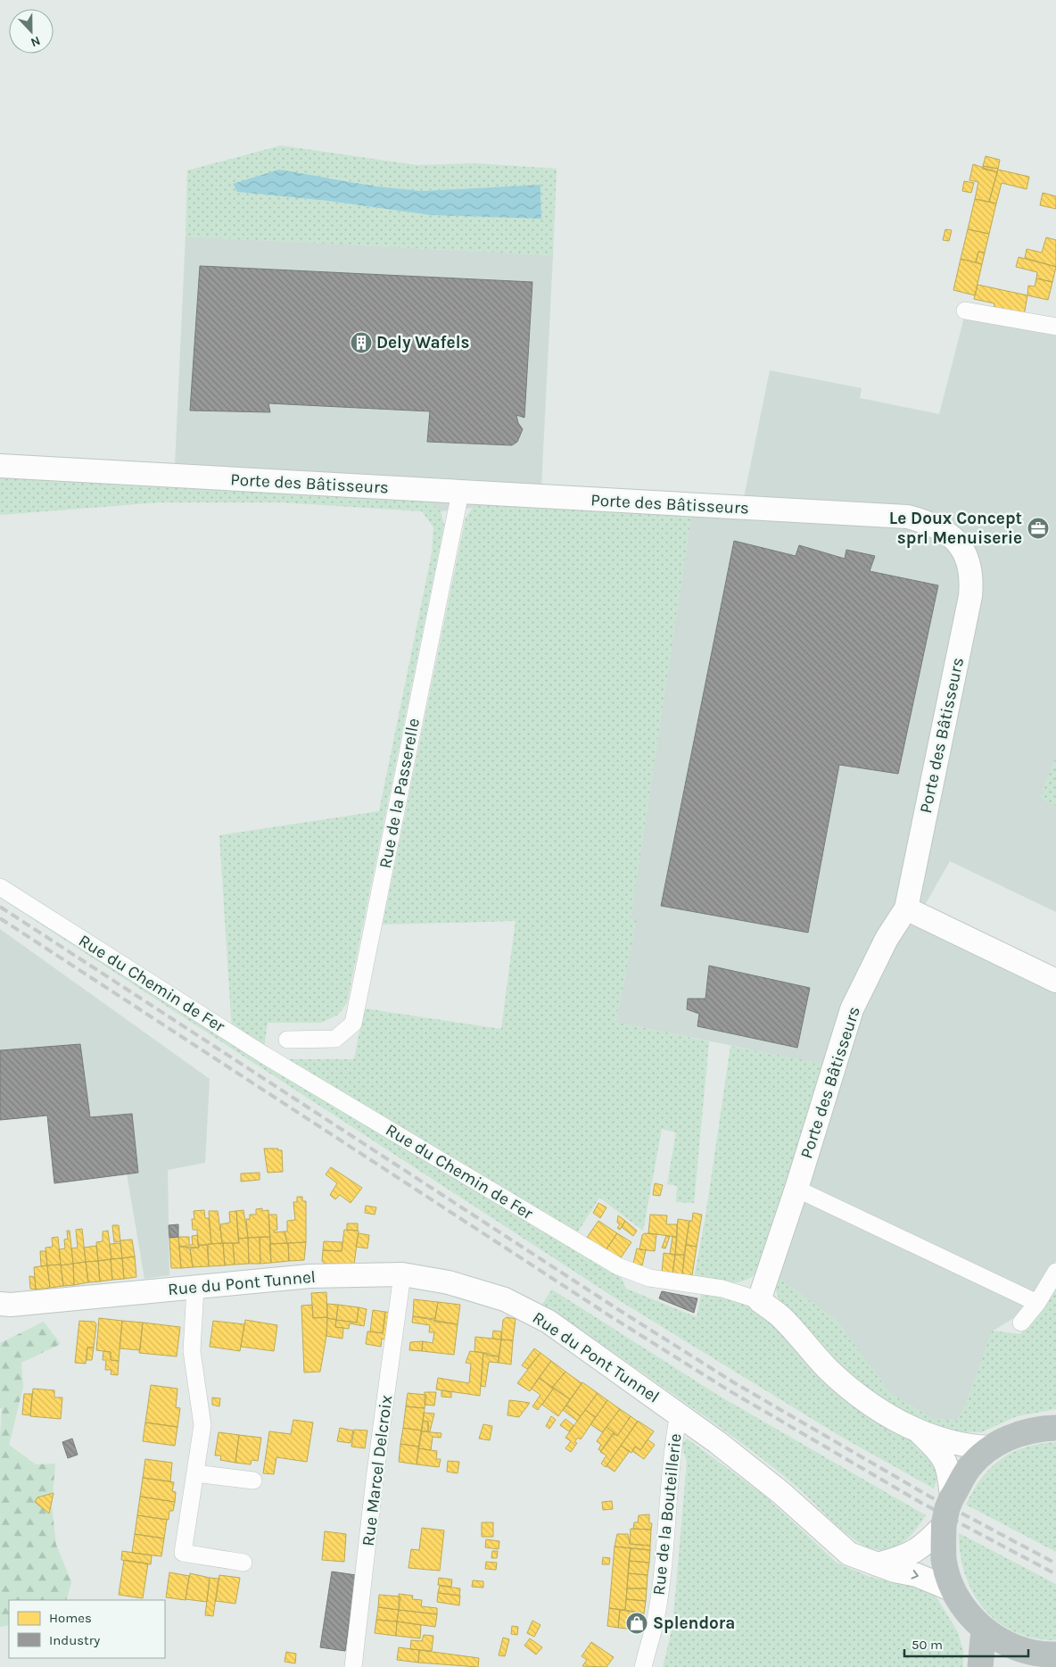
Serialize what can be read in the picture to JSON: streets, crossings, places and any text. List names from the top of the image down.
{
  "streets": {
    "street": [
      "Porte des Bâtisseurs",
      "Rue de la Passerelle",
      "Rue du Chemin de Fer",
      "Rue du Pont Tunnel",
      "Rue Marcel Delcroix",
      "Rue de la Bouteillerie"
    ]
  },
  "crossings": [
    ["Porte des Bâtisseurs", "Rue de la Passerelle"],
    ["Porte des Bâtisseurs", "Rue du Chemin de Fer"],
    ["Rue du Pont Tunnel", "Rue Marcel Delcroix"],
    ["Rue du Pont Tunnel", "Rue de la Bouteillerie"]
  ],
  "places": {
    "building": ["Dely Wafels"],
    "office": ["Le Doux Concept sprl Menuiserie"],
    "shop": ["Splendora"]
  },
  "legend": ["Homes", "Industry"],
  "scale_bar": "50 m",
  "north": "bottom"
}
